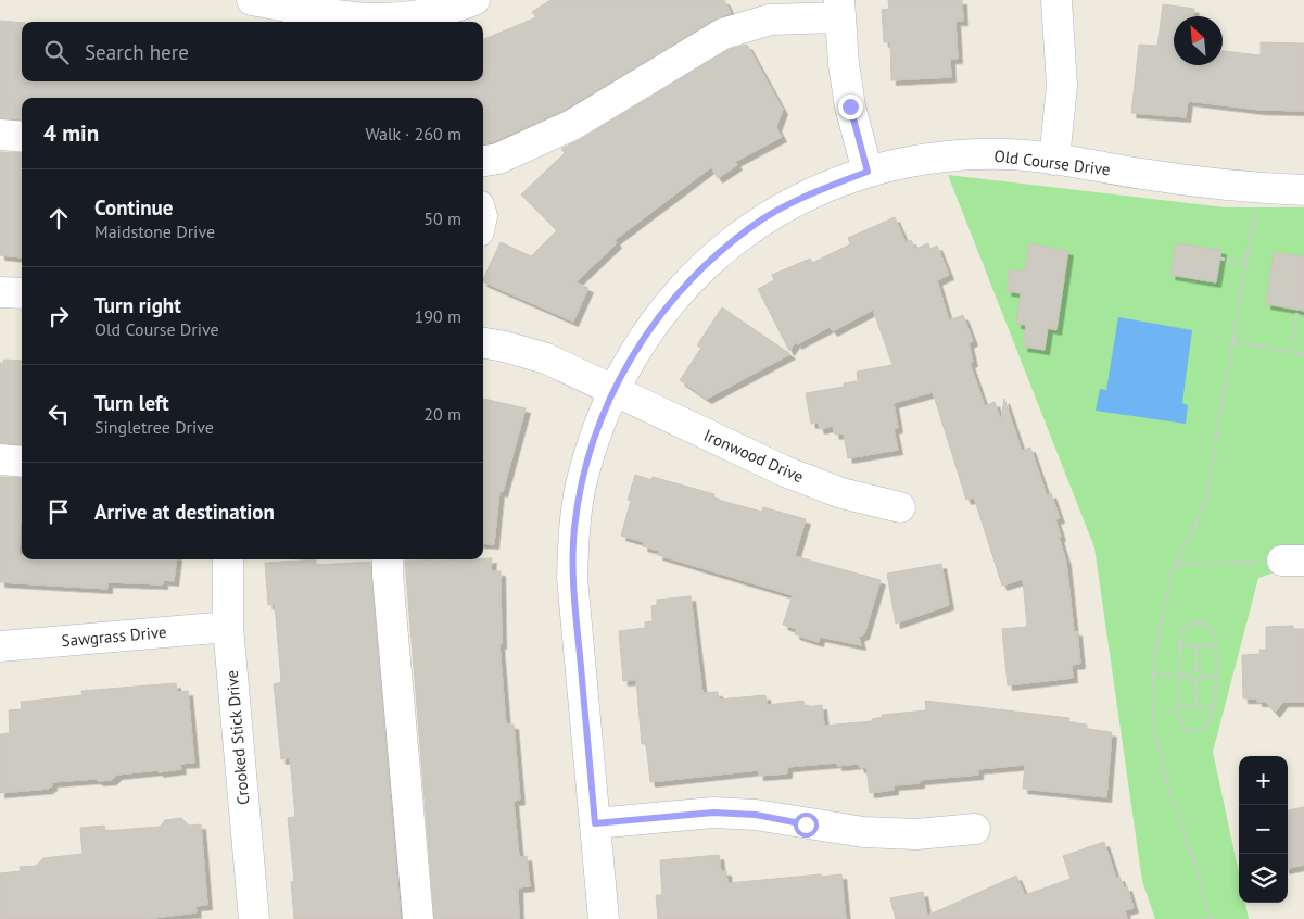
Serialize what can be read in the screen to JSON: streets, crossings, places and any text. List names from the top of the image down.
{
  "streets": {
    "street": [
      "Old Course Drive",
      "Ironwood Drive",
      "Sawgrass Drive",
      "Crooked Stick Drive"
    ]
  },
  "crossings": [
    ["Old Course Drive", "Ironwood Drive"],
    ["Sawgrass Drive", "Crooked Stick Drive"]
  ],
  "north": "top left",
  "page": {
    "search": "Search here",
    "heading": ["4 min", "Walk · 260 m"],
    "list": [
      ["Continue", "Maidstone Drive", "50 m"],
      ["Turn right", "Old Course Drive", "190 m"],
      ["Turn left", "Singletree Drive", "20 m"],
      "Arrive at destination"
    ],
    "map_buttons": ["+", "−"]
  }
}
